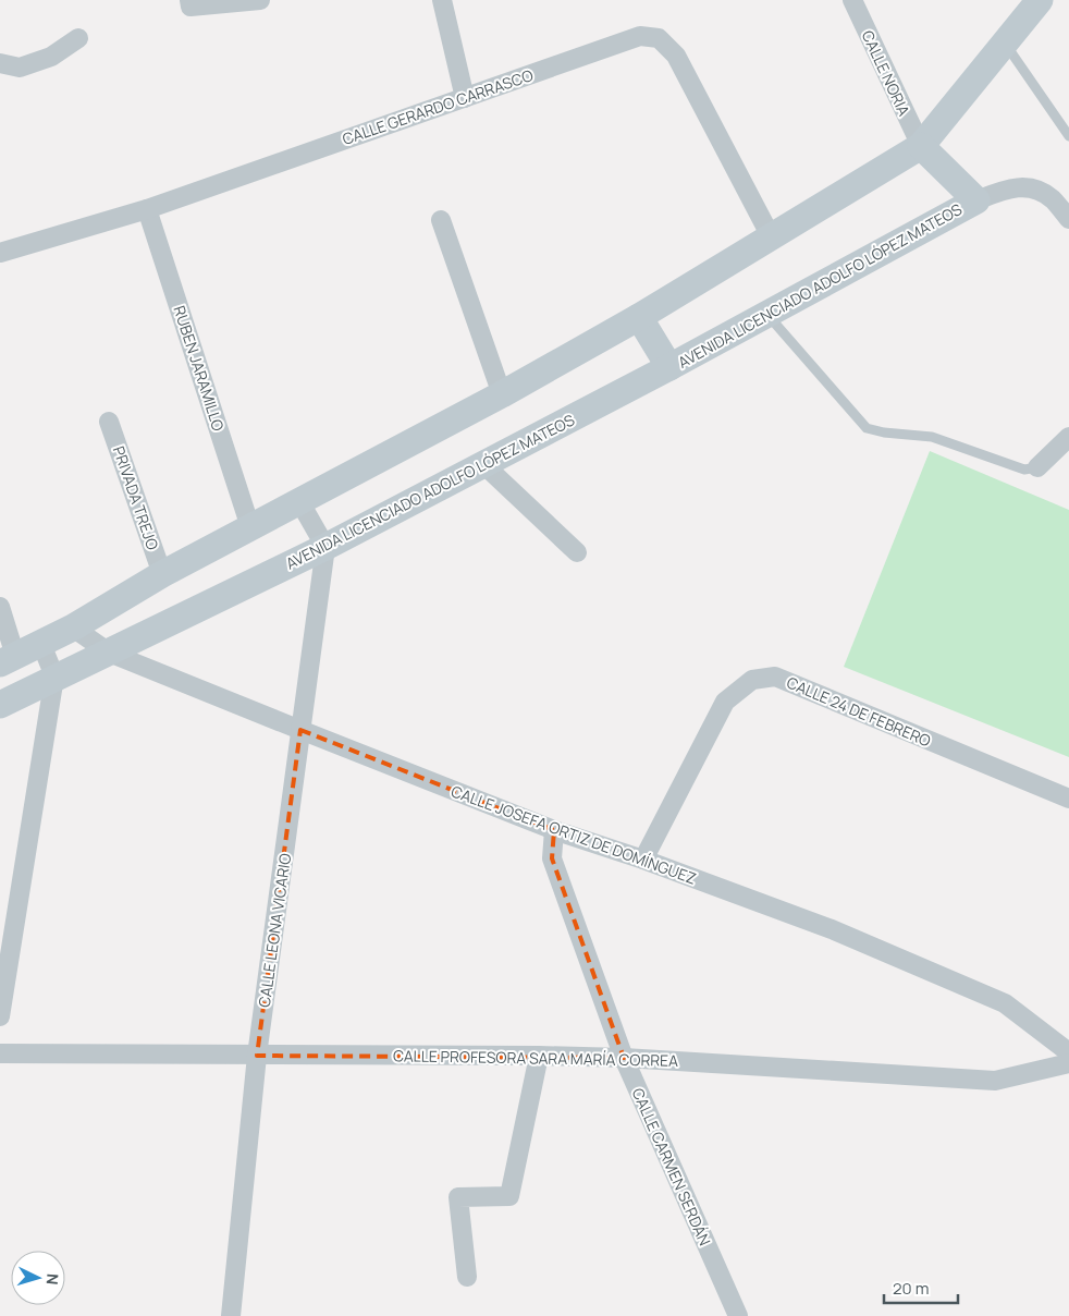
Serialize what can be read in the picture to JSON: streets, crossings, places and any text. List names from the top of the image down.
{
  "streets": {
    "street": [
      "CALLE NORIA",
      "CALLE GERARDO CARRASCO",
      "AVENIDA LICENCIADO ADOLFO LÓPEZ MATEOS",
      "RUBEN JARAMILLO",
      "PRIVADA TREJO",
      "CALLE 24 DE FEBRERO",
      "CALLE JOSEFA ORTIZ DE DOMÍNGUEZ",
      "CALLE LEONA VICARIO",
      "CALLE PROFESORA SARA MARÍA CORREA",
      "CALLE CARMEN SERDÁN"
    ]
  },
  "crossings": [
    ["CALLE NORIA", "AVENIDA LICENCIADO ADOLFO LÓPEZ MATEOS"],
    ["CALLE GERARDO CARRASCO", "RUBEN JARAMILLO"],
    ["AVENIDA LICENCIADO ADOLFO LÓPEZ MATEOS", "CALLE JOSEFA ORTIZ DE DOMÍNGUEZ"],
    ["AVENIDA LICENCIADO ADOLFO LÓPEZ MATEOS", "CALLE LEONA VICARIO"],
    ["CALLE 24 DE FEBRERO", "CALLE JOSEFA ORTIZ DE DOMÍNGUEZ"],
    ["CALLE JOSEFA ORTIZ DE DOMÍNGUEZ", "CALLE LEONA VICARIO"],
    ["CALLE JOSEFA ORTIZ DE DOMÍNGUEZ", "CALLE CARMEN SERDÁN"],
    ["CALLE LEONA VICARIO", "CALLE PROFESORA SARA MARÍA CORREA"],
    ["CALLE PROFESORA SARA MARÍA CORREA", "CALLE CARMEN SERDÁN"]
  ],
  "scale_bar": "20 m",
  "north": "right"
}
